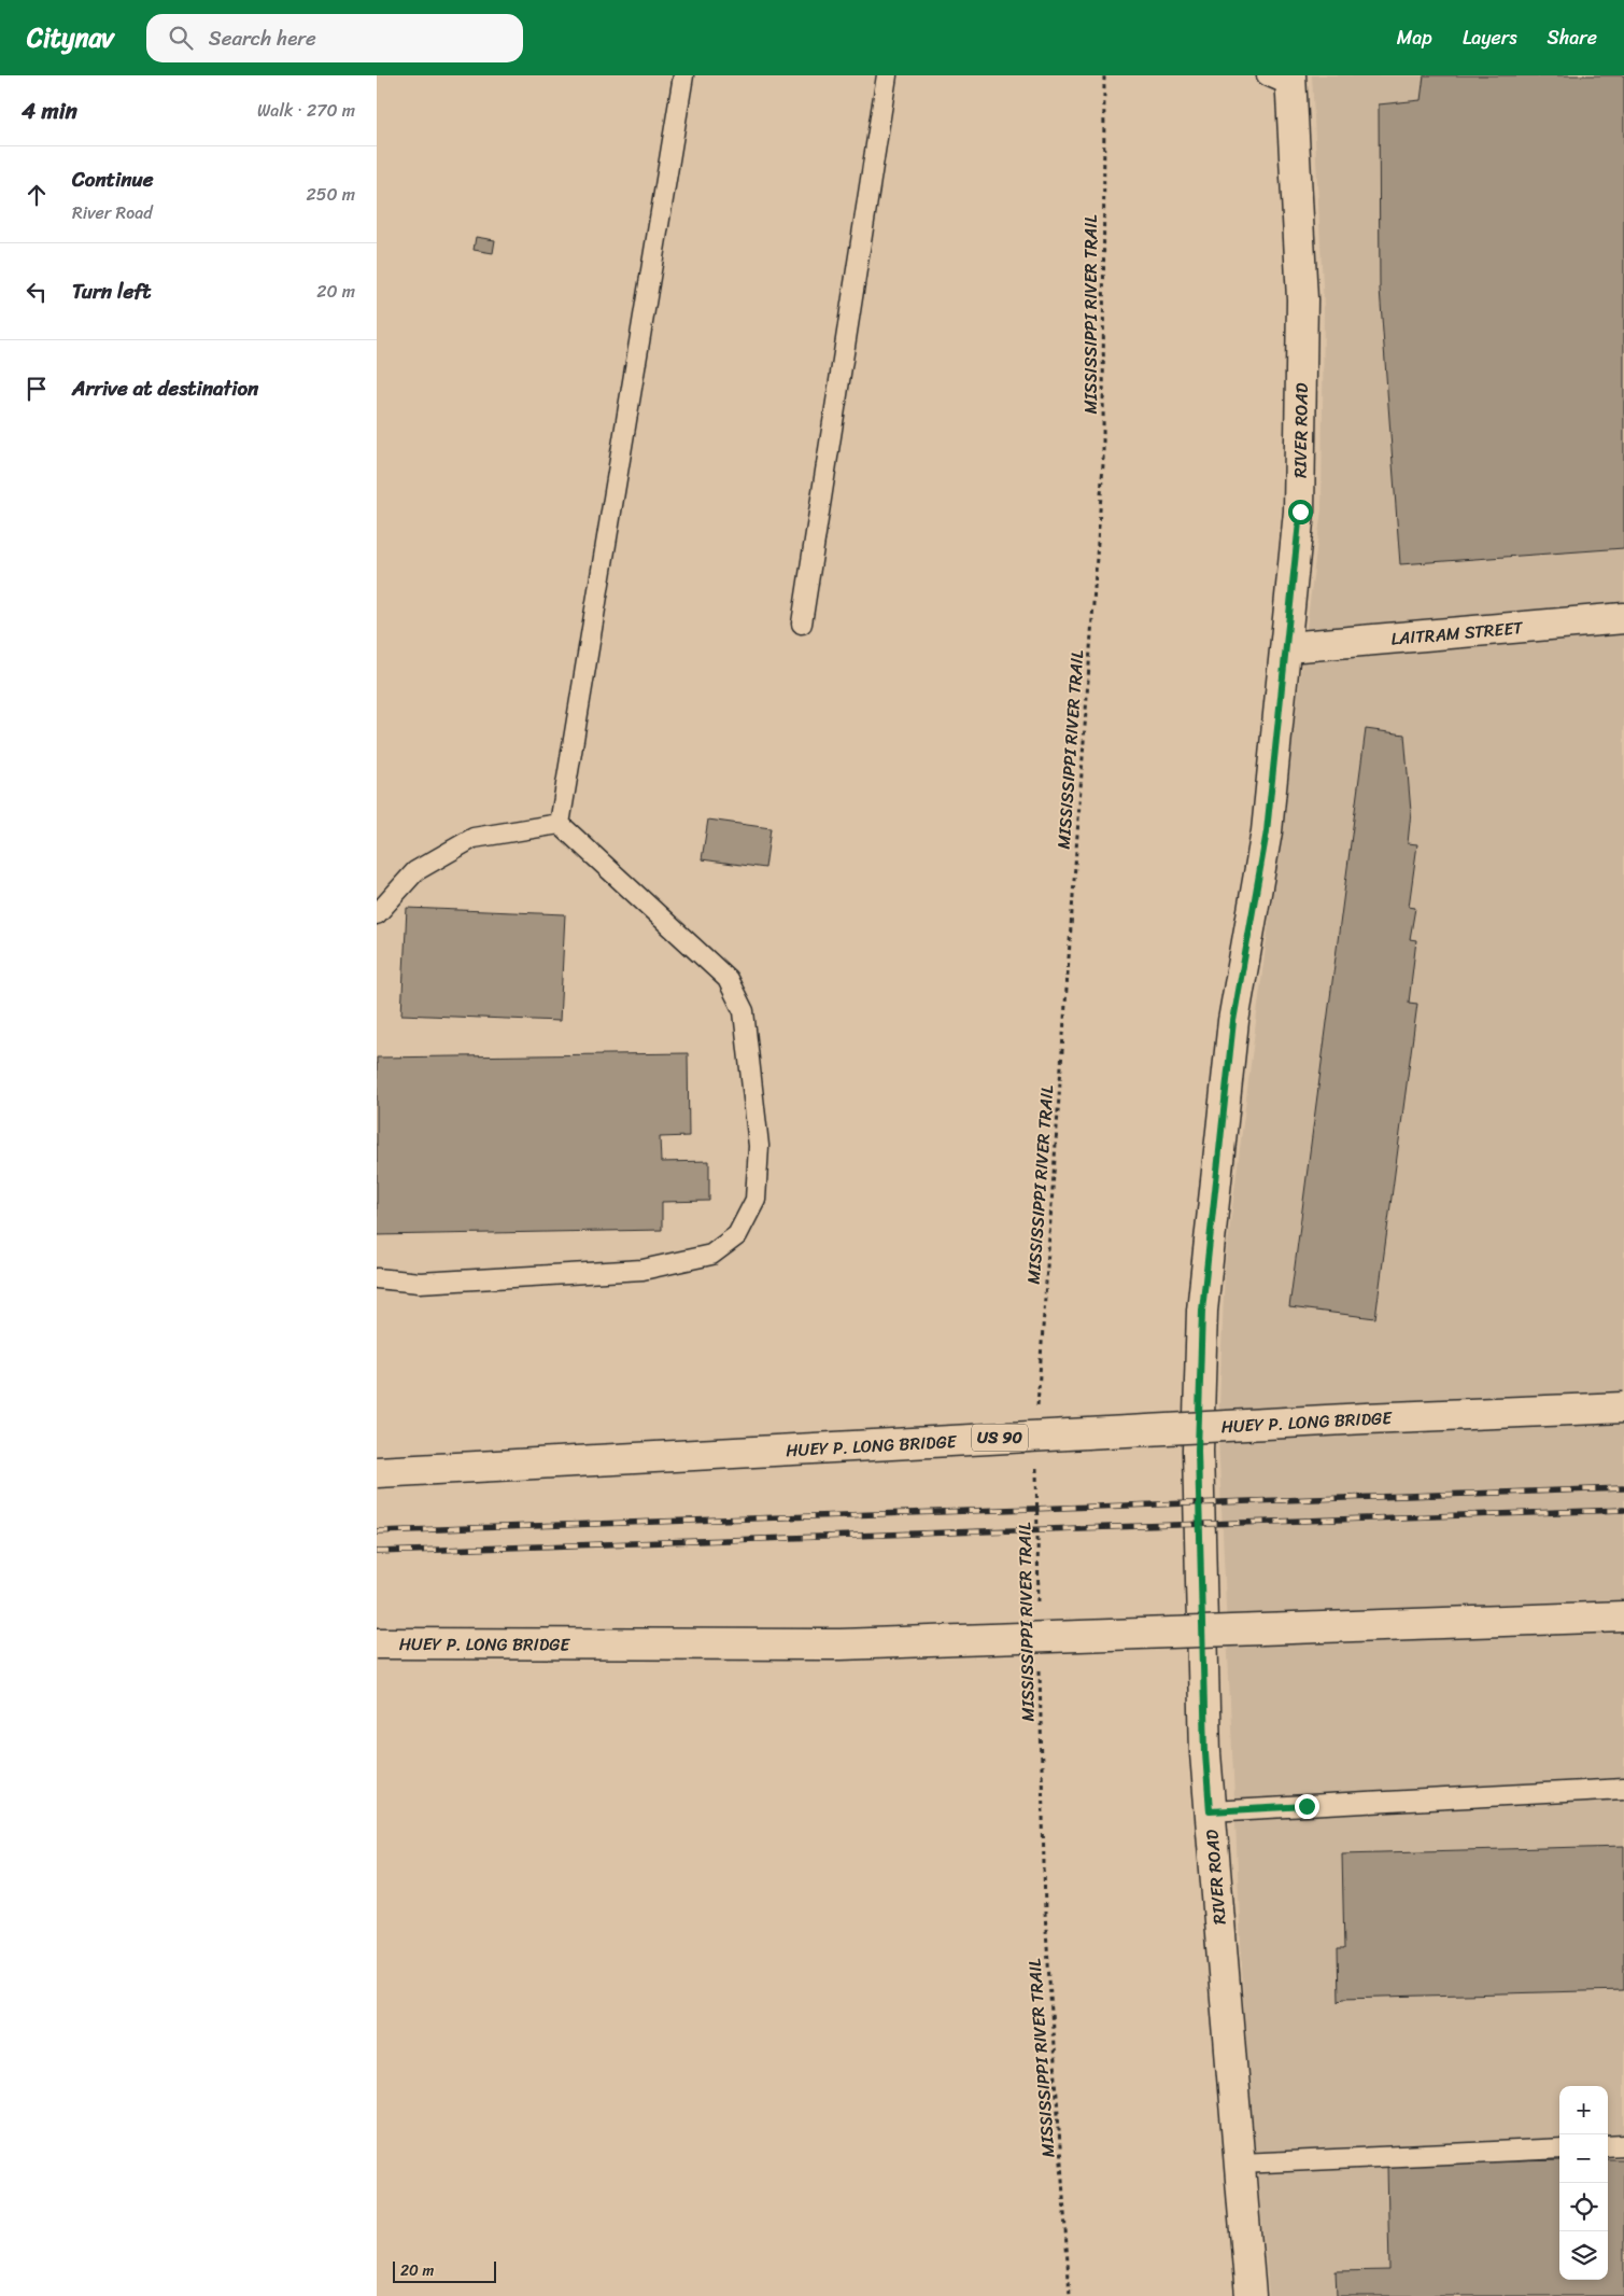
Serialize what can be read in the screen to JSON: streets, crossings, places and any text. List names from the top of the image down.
{
  "streets": {
    "main road": [
      "RIVER ROAD",
      "LAITRAM STREET",
      "HUEY P. LONG BRIDGE",
      "US 90"
    ],
    "path": ["MISSISSIPPI RIVER TRAIL"]
  },
  "crossings": [
    ["RIVER ROAD", "LAITRAM STREET"]
  ],
  "scale_bar": "20 m",
  "page": {
    "header": "Citynav",
    "search": "Search here",
    "nav": ["Map", "Layers", "Share"],
    "heading": ["4 min", "Walk · 270 m"],
    "list": [
      ["Continue", "River Road", "250 m"],
      ["Turn left", "20 m"],
      "Arrive at destination"
    ],
    "map_buttons": ["+", "−"],
    "scale": "20 m"
  }
}
